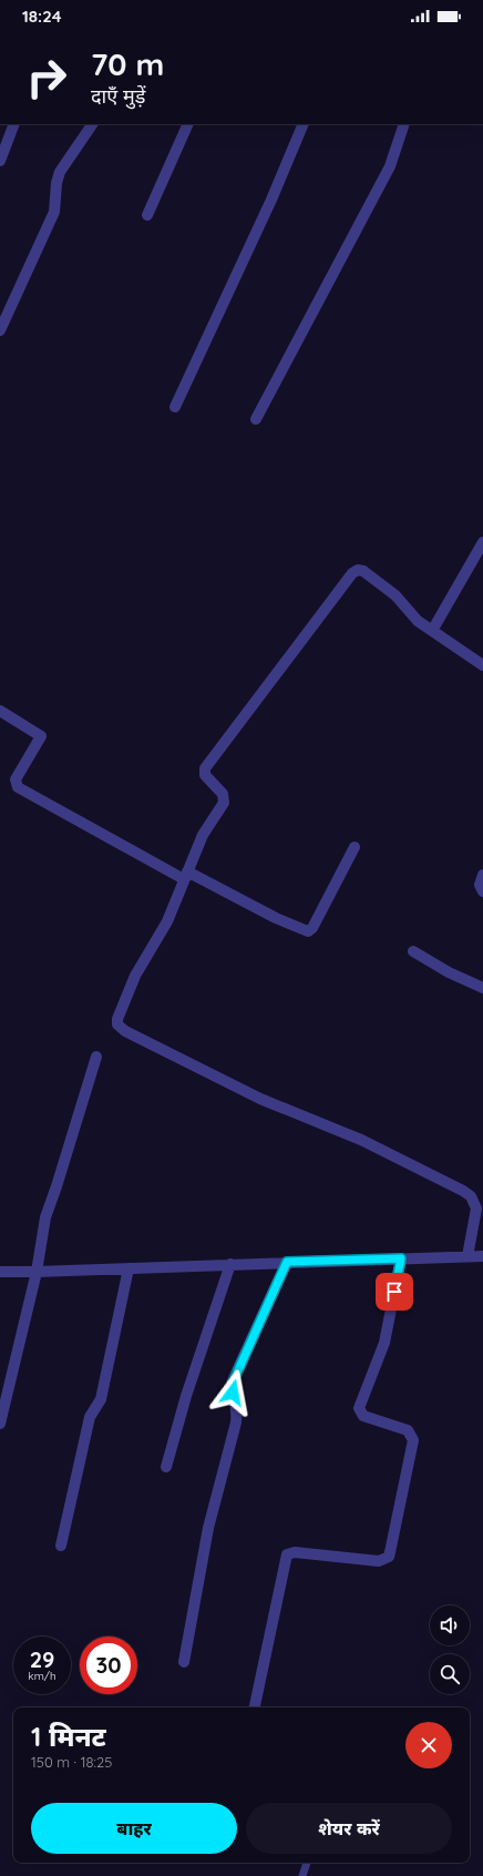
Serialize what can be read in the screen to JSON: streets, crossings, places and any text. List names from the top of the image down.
{
  "page": {
    "status": "18:24",
    "turn": ["70 m", "दाएँ मुड़ें"],
    "speed": "29 km/h",
    "limit": "30",
    "heading": ["1 मिनट", "150 m · 18:25"],
    "buttons": ["बाहर", "शेयर करें"]
  }
}
